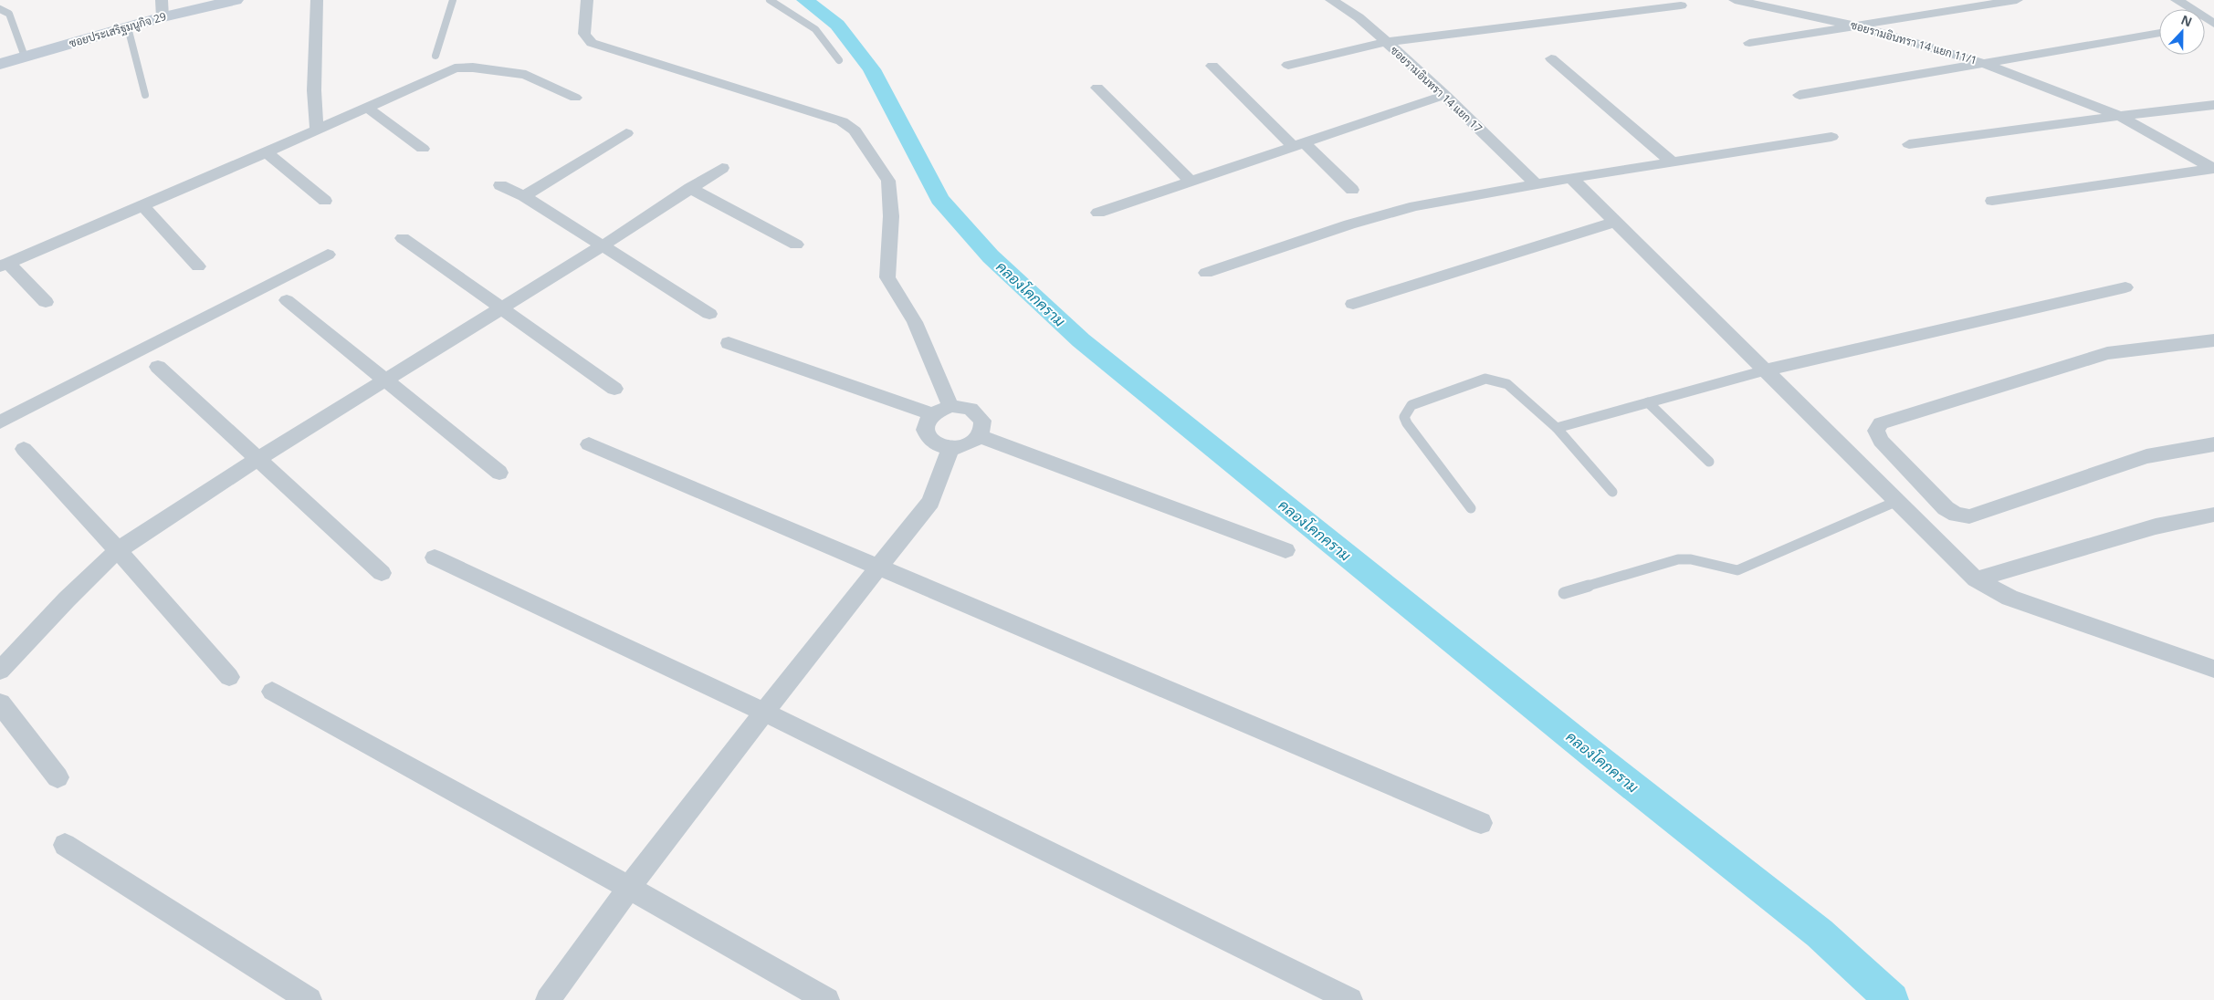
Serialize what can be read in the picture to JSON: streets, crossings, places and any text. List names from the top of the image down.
{
  "streets": {
    "street": ["ซอยประเสริฐมนูกิจ 29", "ซอยรามอินทรา 14 แยก 11/1", "ซอยรามอินทรา 14 แยก 17"]
  },
  "water": ["คลองโคกคราม"],
  "north": "top"
}
